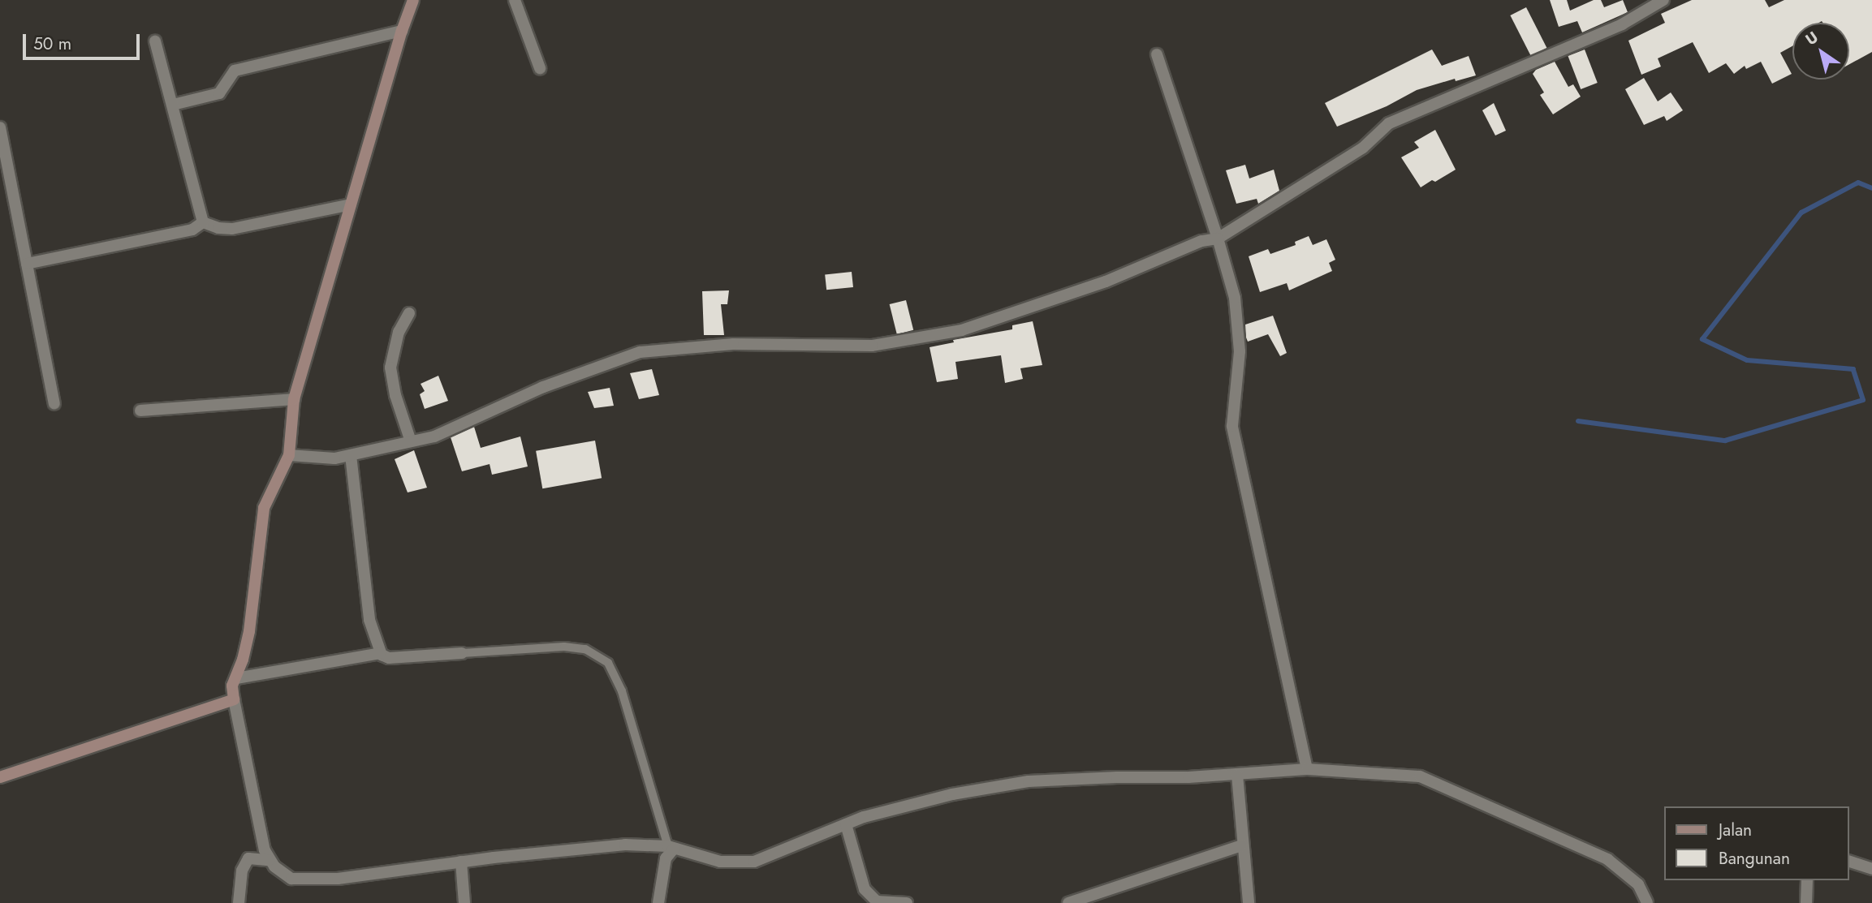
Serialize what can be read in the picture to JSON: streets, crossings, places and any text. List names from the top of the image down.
{
  "legend": ["Jalan", "Bangunan"],
  "scale_bar": "50 m",
  "north": "top left"
}
